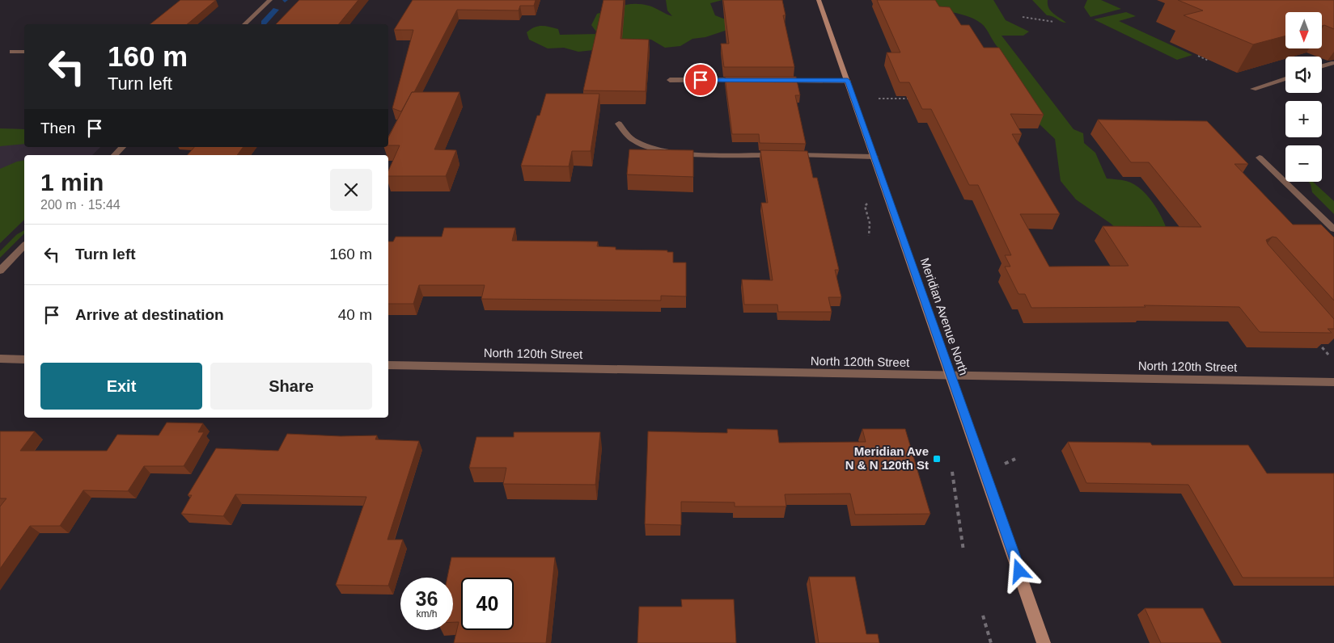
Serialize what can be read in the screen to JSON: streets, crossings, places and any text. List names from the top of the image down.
{
  "streets": {
    "street": ["Meridian Avenue North", "North 120th Street"]
  },
  "crossings": [
    ["Meridian Avenue North", "North 120th Street"]
  ],
  "places": {
    "transit": ["Meridian Ave N & N 120th St"]
  },
  "north": "bottom",
  "page": {
    "map_buttons": ["+", "−"],
    "turn": ["160 m", "Turn left"],
    "then": "Then",
    "heading": ["1 min", "200 m · 15:44"],
    "list": [
      {
        "name": "Turn left",
        "value": "160 m"
      },
      {
        "name": "Arrive at destination",
        "value": "40 m"
      }
    ],
    "buttons": ["Exit", "Share"],
    "speed": "36 km/h",
    "limit": "40"
  }
}
